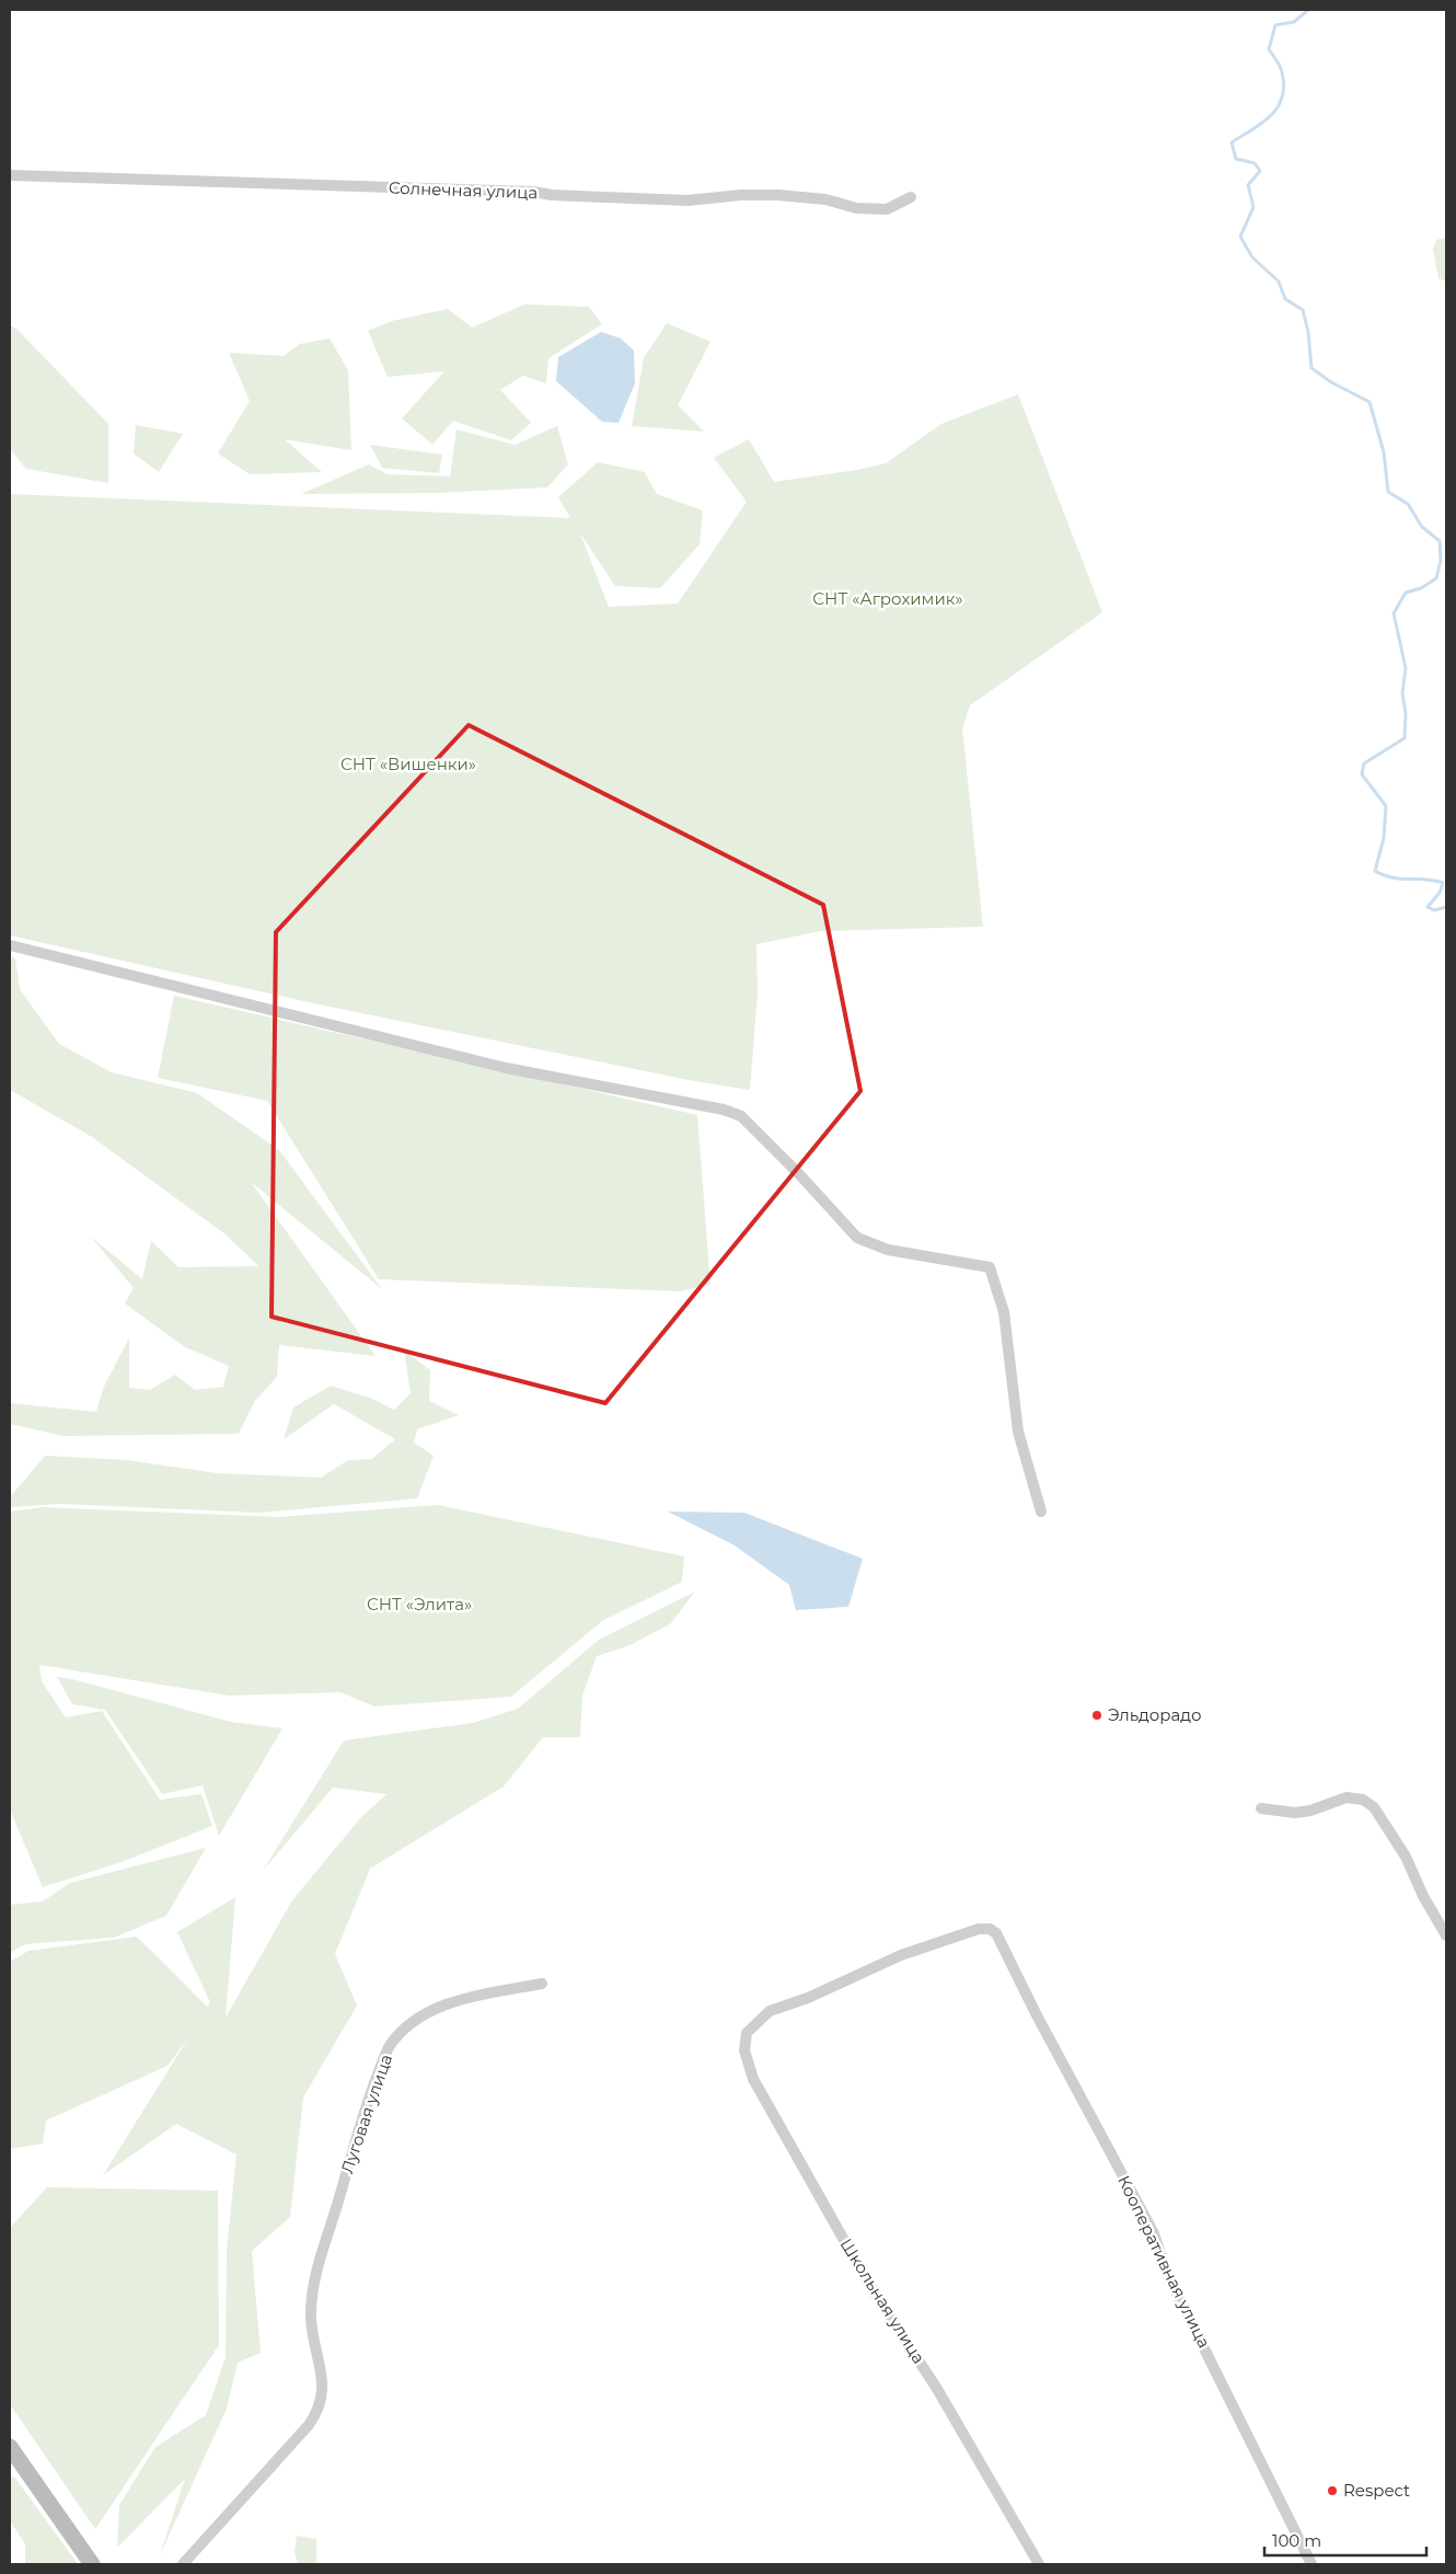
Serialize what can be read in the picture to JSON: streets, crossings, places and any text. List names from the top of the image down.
{
  "streets": {
    "street": [
      "Солнечная улица",
      "Луговая улица",
      "Кооперативная улица",
      "Школьная улица"
    ]
  },
  "crossings": [
    ["Кооперативная улица", "Школьная улица"]
  ],
  "parks": ["СНТ «Агрохимик»", "СНТ «Вишенки»", "СНТ «Элита»"],
  "places": ["Эльдорадо", "Respect"],
  "scale_bar": "100 m"
}
